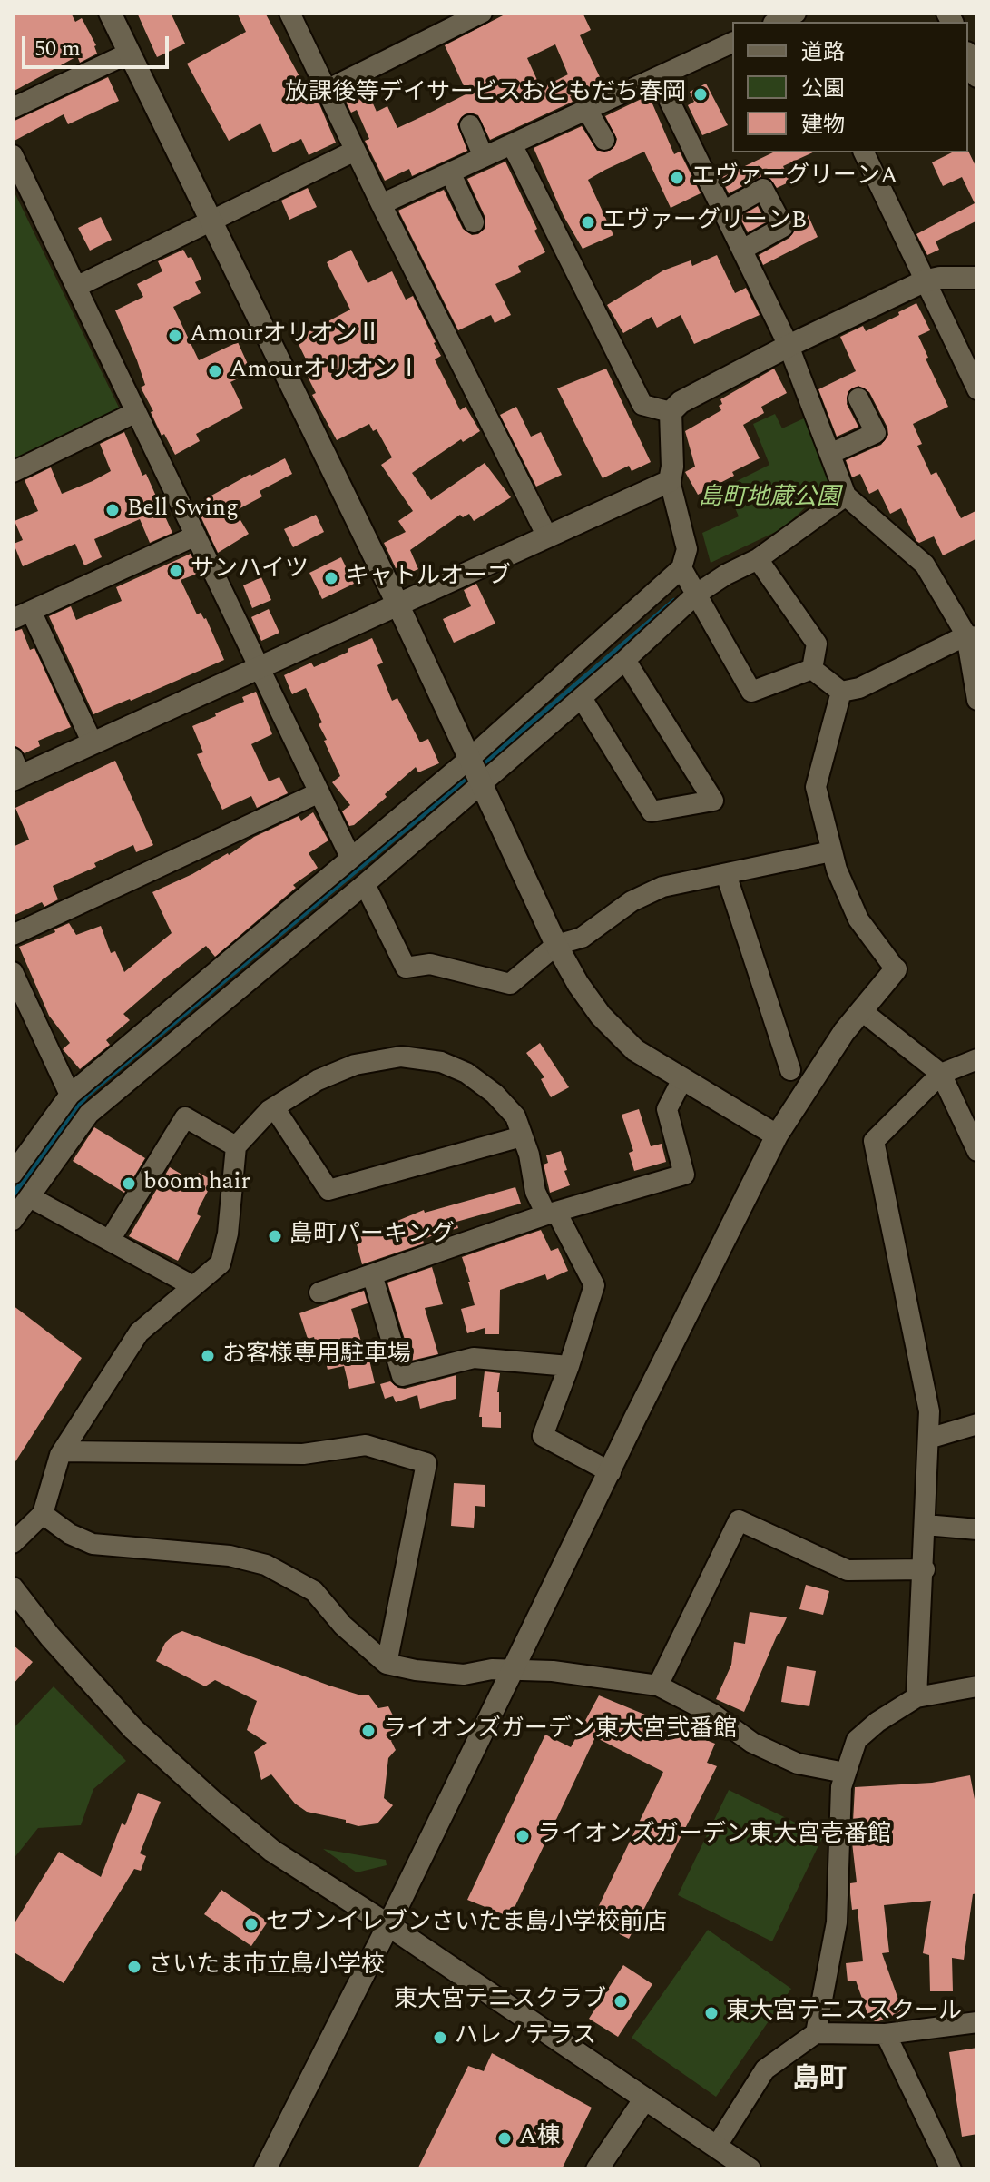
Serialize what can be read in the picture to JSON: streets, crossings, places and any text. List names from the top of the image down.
{
  "districts": ["島町"],
  "parks": ["島町地蔵公園"],
  "places": [
    "放課後等デイサービスおともだち春岡",
    "エヴァーグリーンA",
    "エヴァーグリーンB",
    "AmourオリオンⅡ",
    "AmourオリオンⅠ",
    "Bell Swing",
    "サンハイツ",
    "キャトルオーブ",
    "boom hair",
    "島町パーキング",
    "お客様専用駐車場",
    "ライオンズガーデン東大宮弐番館",
    "ライオンズガーデン東大宮壱番館",
    "セブンイレブンさいたま島小学校前店",
    "さいたま市立島小学校",
    "東大宮テニスクラブ",
    "東大宮テニススクール",
    "ハレノテラス",
    "A棟"
  ],
  "legend": ["道路", "公園", "建物"],
  "scale_bar": "50 m"
}
